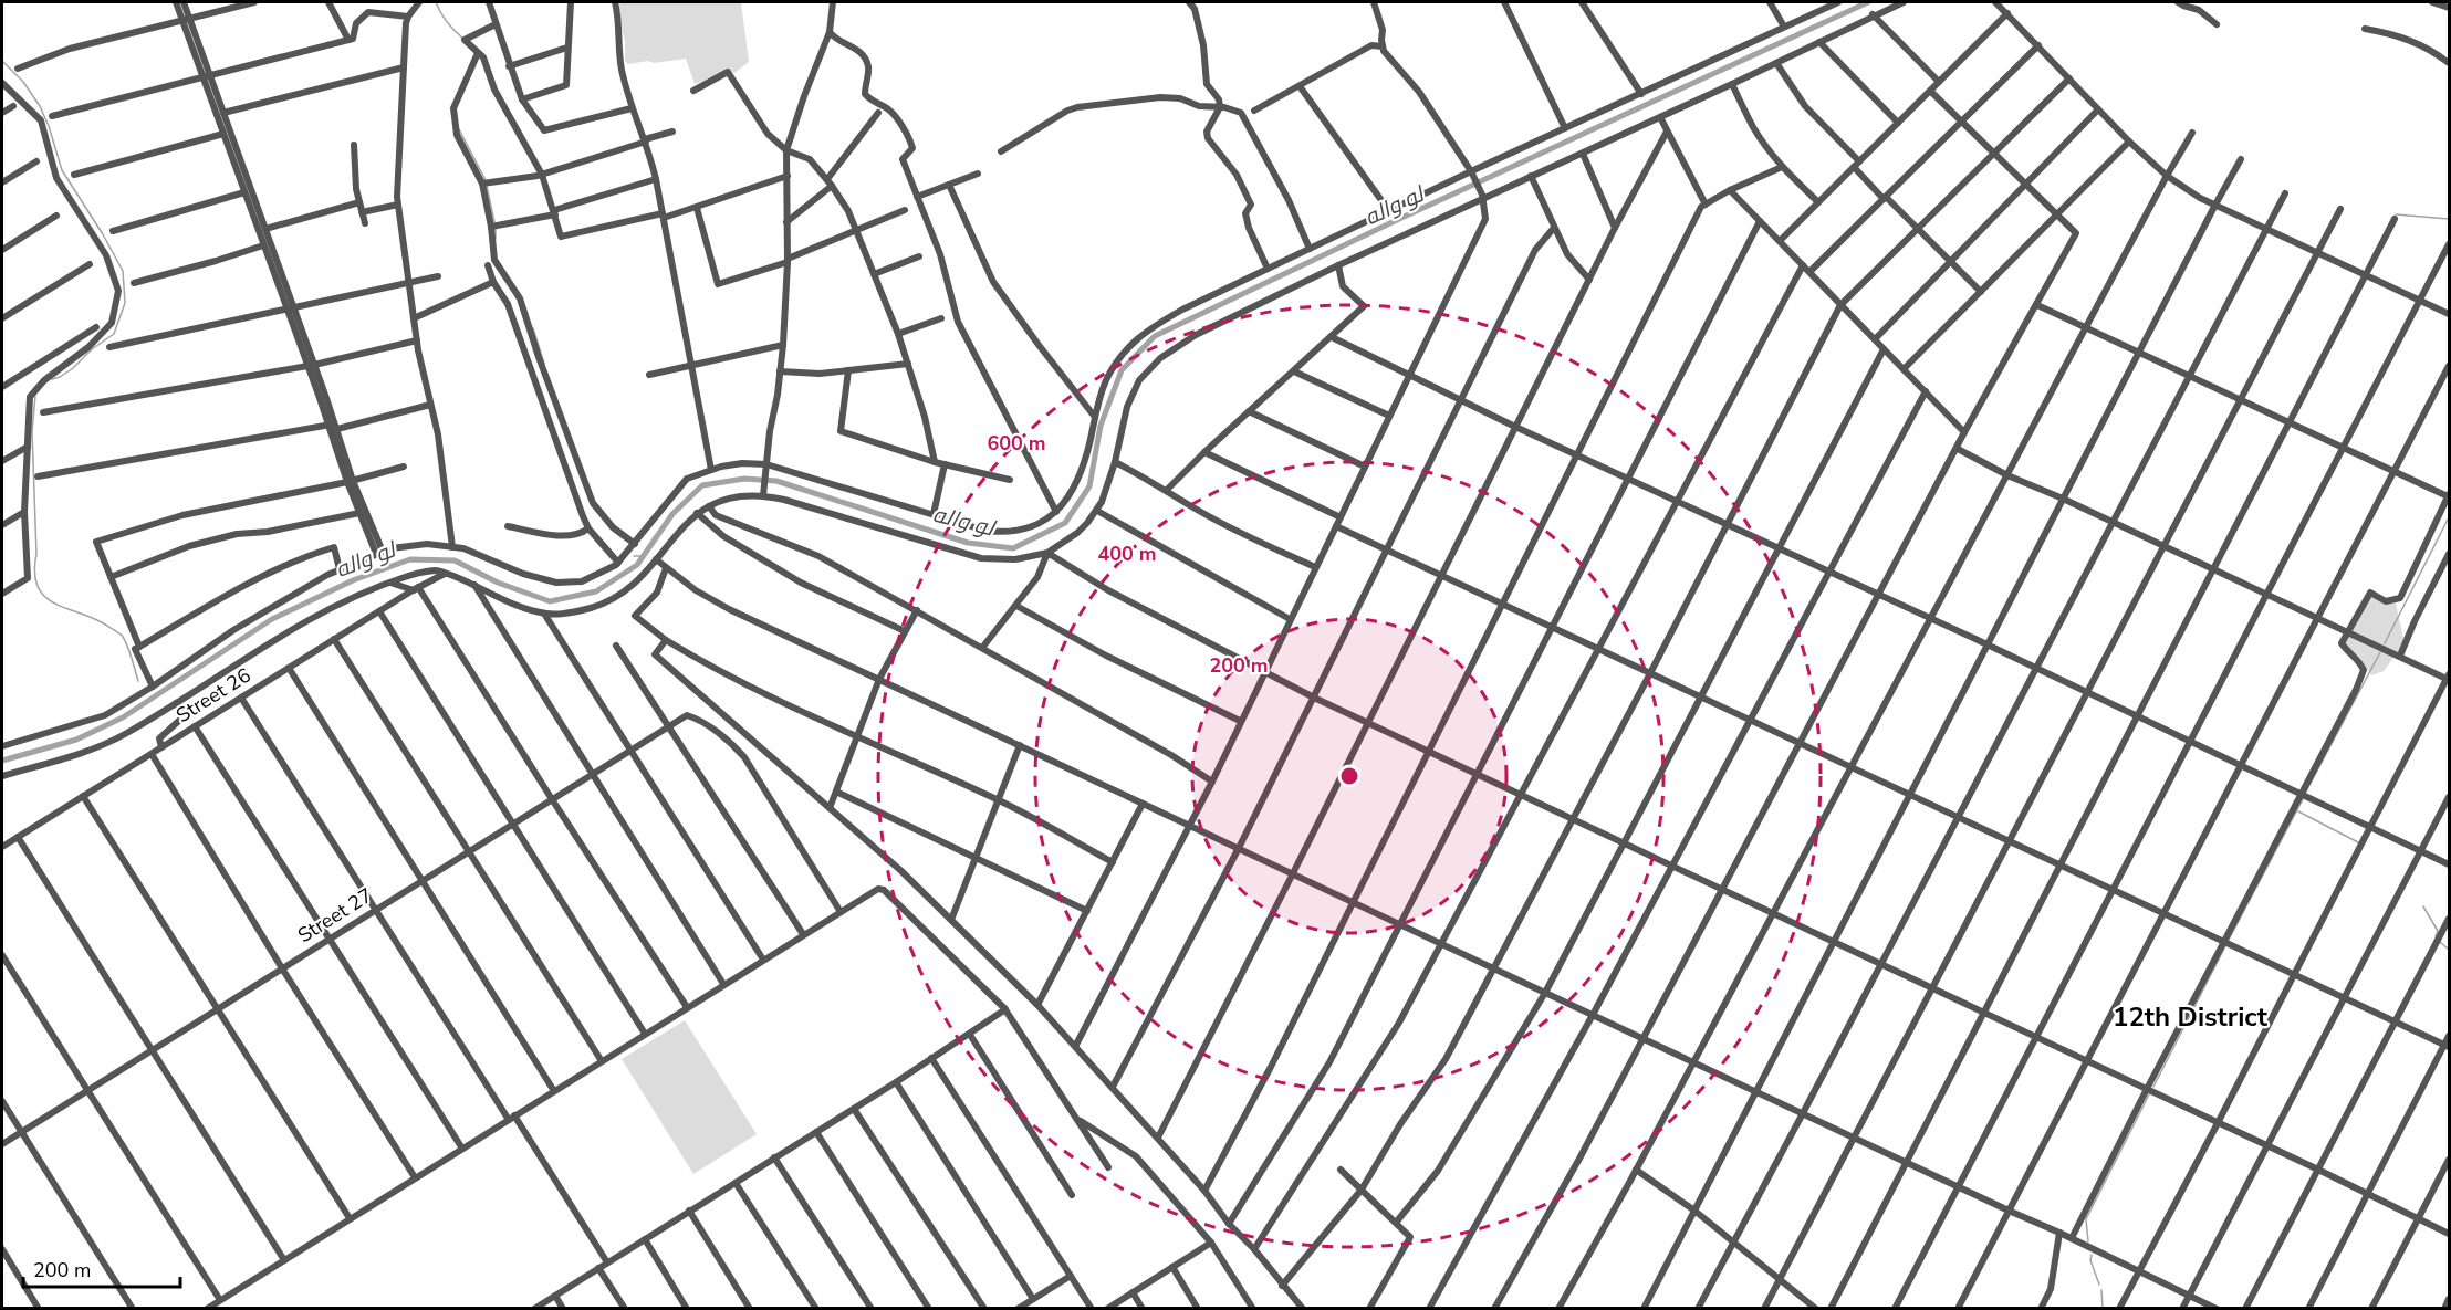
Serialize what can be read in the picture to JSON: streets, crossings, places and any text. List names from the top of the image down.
{
  "streets": {
    "street": ["Street 26", "Street 27"]
  },
  "districts": ["12th District"],
  "water": ["لو واله"],
  "scale_bar": "200 m",
  "rings": ["600 m", "400 m", "200 m"]
}
